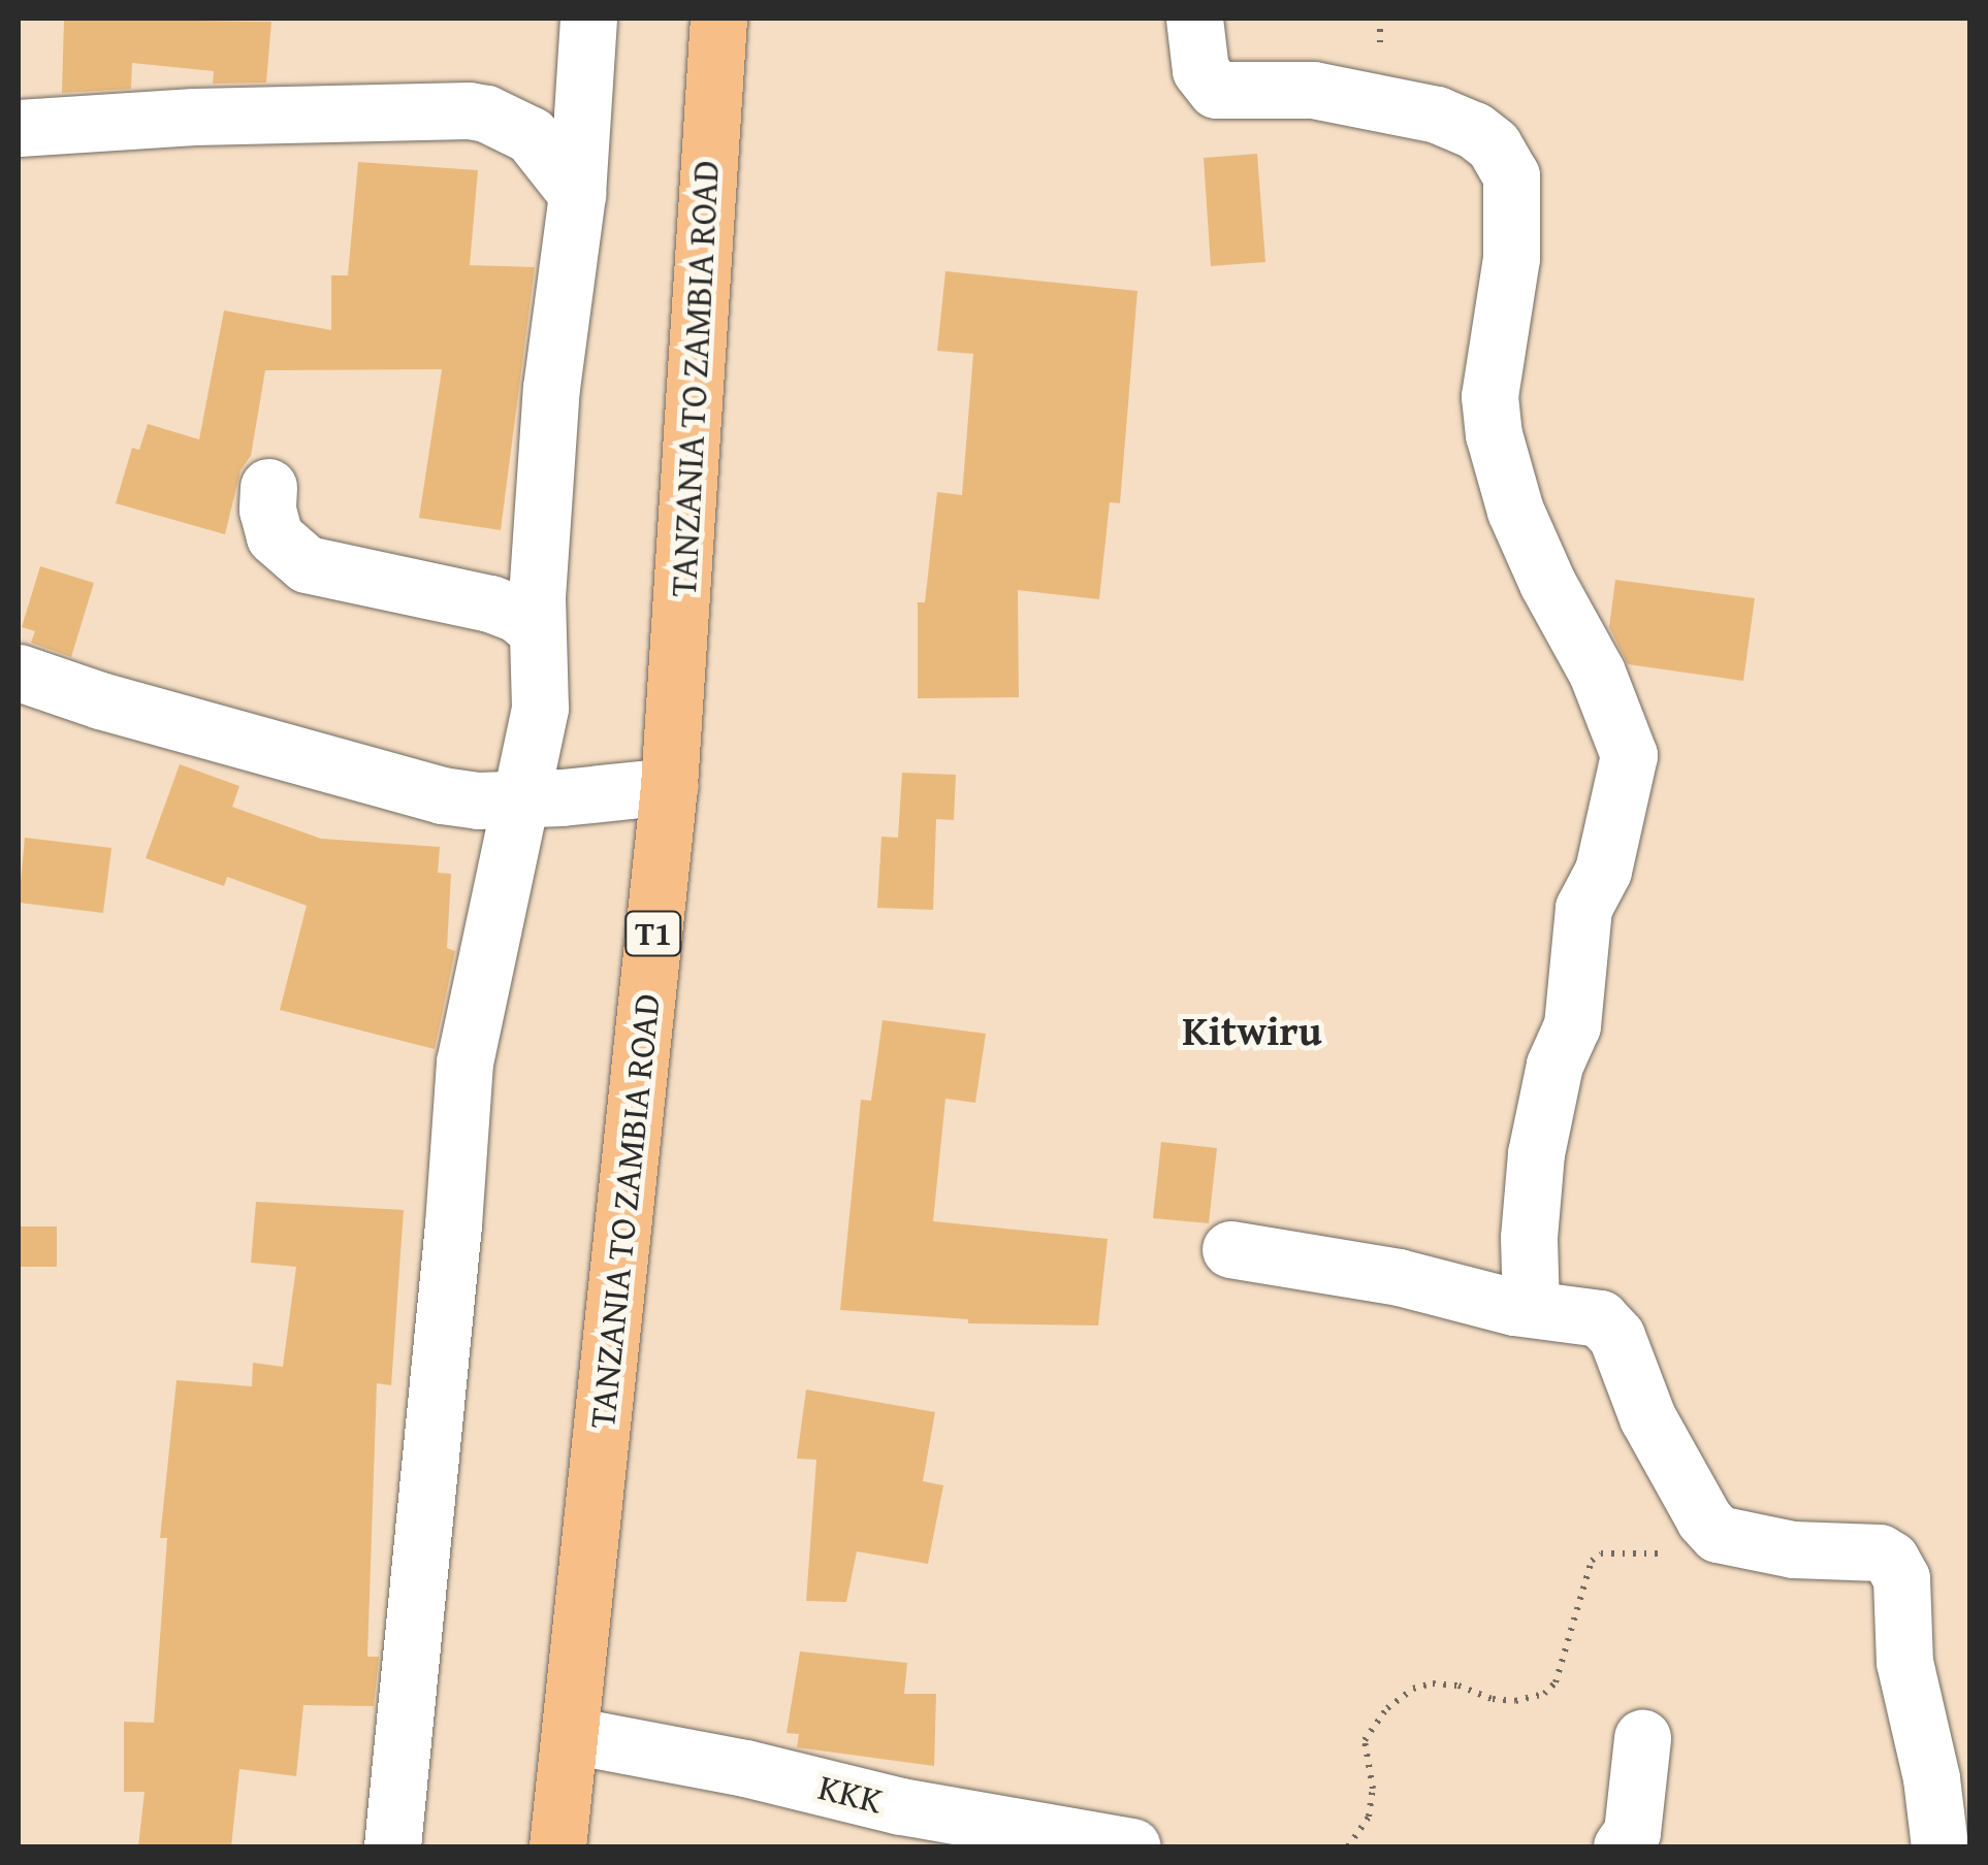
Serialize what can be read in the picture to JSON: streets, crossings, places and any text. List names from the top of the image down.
{
  "streets": {
    "highway": ["TANZANIA TO ZAMBIA ROAD", "T1"],
    "street": ["KKK"]
  },
  "crossings": [
    ["TANZANIA TO ZAMBIA ROAD", "KKK"]
  ],
  "districts": ["Kitwiru"]
}
